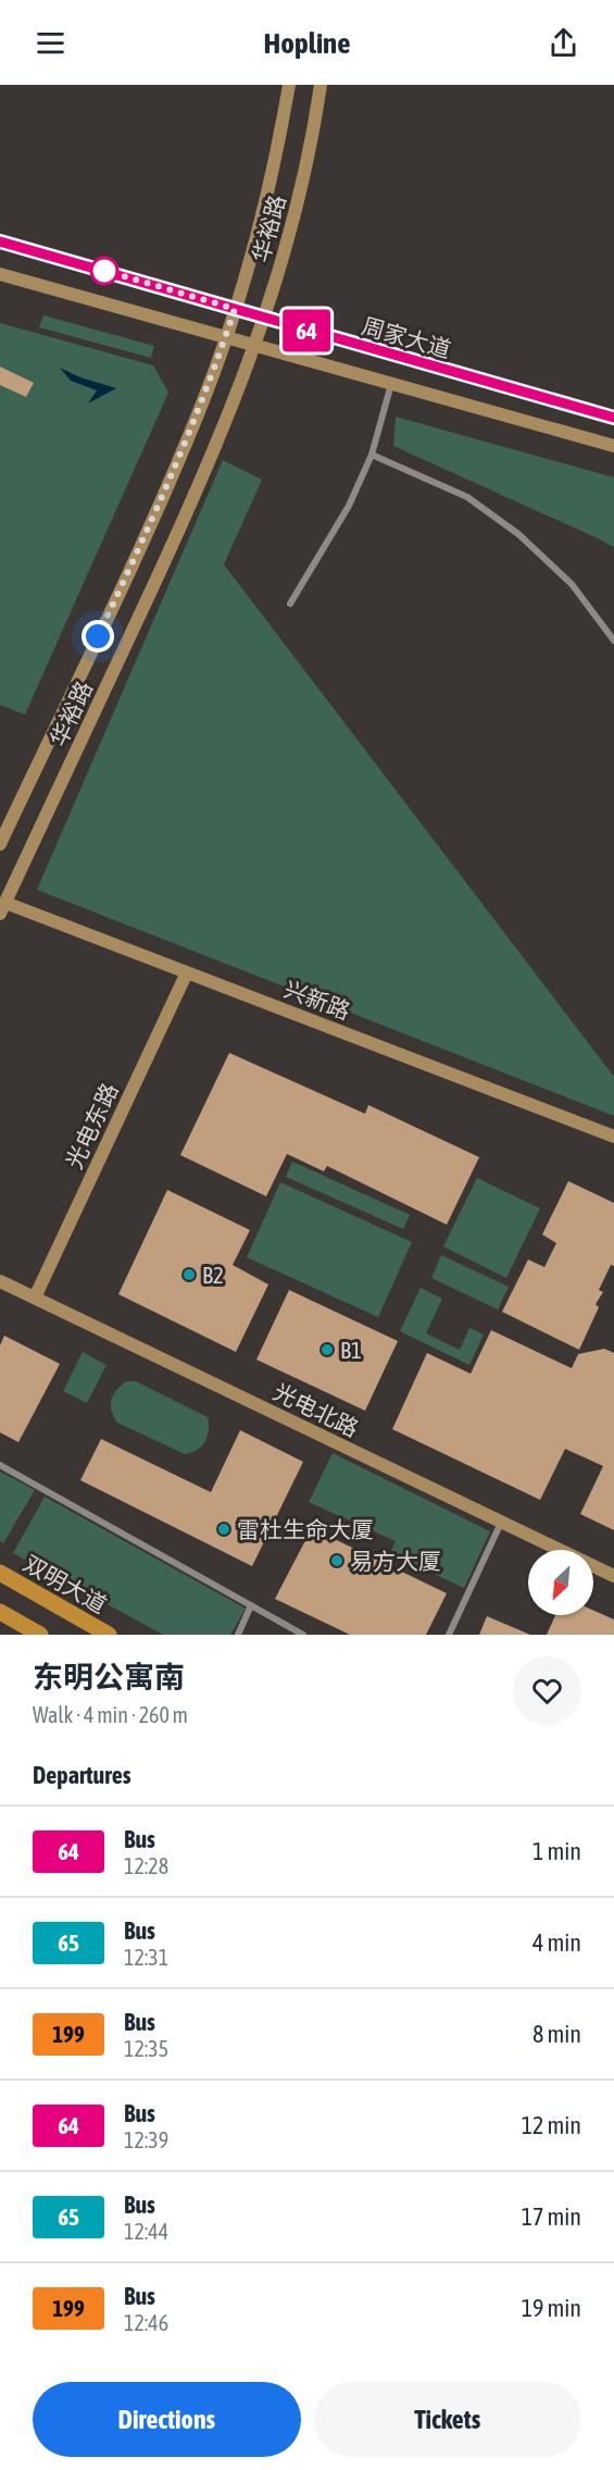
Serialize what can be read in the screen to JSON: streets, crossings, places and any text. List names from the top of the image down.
{
  "streets": {
    "main road": ["双明大道"],
    "street": [
      "华裕路",
      "周家大道",
      "兴新路",
      "光电东路",
      "光电北路"
    ]
  },
  "crossings": [
    ["华裕路", "周家大道"],
    ["华裕路", "兴新路"],
    ["兴新路", "光电东路"],
    ["光电东路", "光电北路"]
  ],
  "places": [
    "B2",
    "B1",
    "雷杜生命大厦",
    "易方大厦"
  ],
  "lines": ["bus line 64"],
  "north": "bottom left",
  "page": {
    "header": "Hopline",
    "on_map": "64",
    "heading": [
      ["东明公寓南", "Walk · 4 min · 260 m"],
      "Departures"
    ],
    "list": [
      {
        "mark": "64",
        "name": "Bus",
        "note": "12:28",
        "value": "1 min"
      },
      {
        "mark": "65",
        "name": "Bus",
        "note": "12:31",
        "value": "4 min"
      },
      {
        "mark": "199",
        "name": "Bus",
        "note": "12:35",
        "value": "8 min"
      },
      {
        "mark": "64",
        "name": "Bus",
        "note": "12:39",
        "value": "12 min"
      },
      {
        "mark": "65",
        "name": "Bus",
        "note": "12:44",
        "value": "17 min"
      },
      {
        "mark": "199",
        "name": "Bus",
        "note": "12:46",
        "value": "19 min"
      }
    ],
    "buttons": ["Directions", "Tickets"]
  }
}
